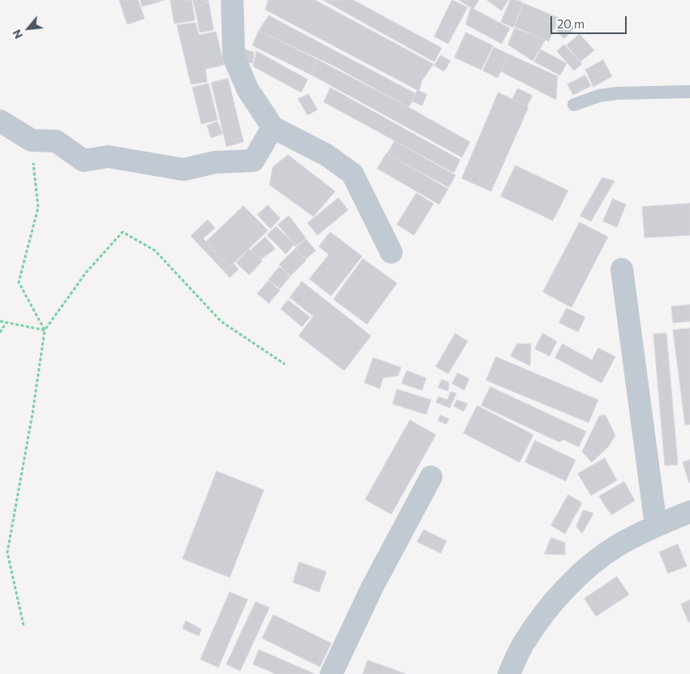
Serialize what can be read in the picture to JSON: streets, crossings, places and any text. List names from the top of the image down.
{
  "scale_bar": "20 m",
  "north": "bottom left"
}
